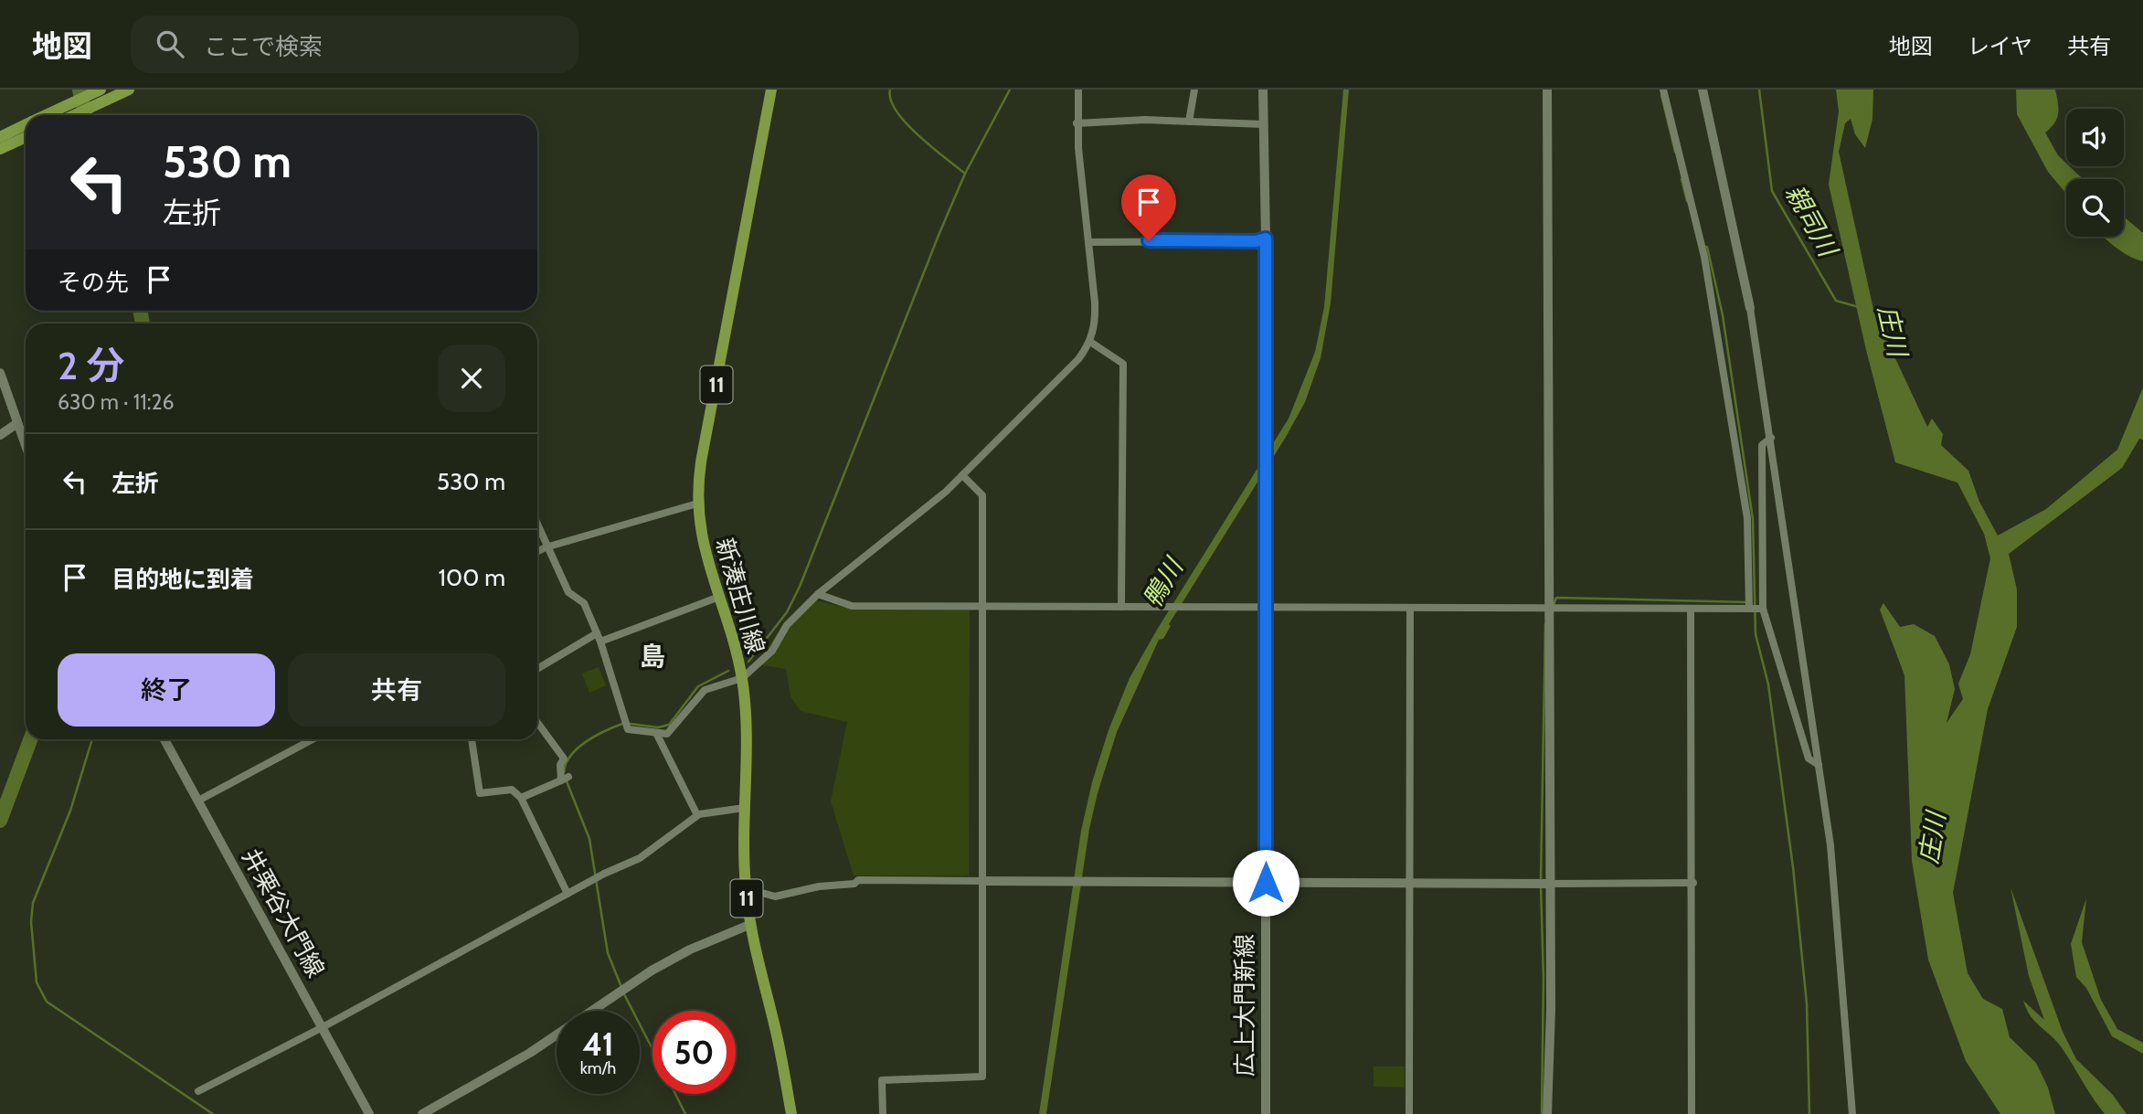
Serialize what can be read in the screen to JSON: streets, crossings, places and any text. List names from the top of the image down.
{
  "streets": {
    "main road": [
      "11",
      "新湊庄川線",
      "井栗谷大門線",
      "広上大門新線"
    ]
  },
  "districts": ["島"],
  "water": ["親司川", "庄川", "鴨川"],
  "page": {
    "header": "地図",
    "search": "ここで検索",
    "nav": ["地図", "レイヤ", "共有"],
    "turn": ["530 m", "左折"],
    "then": "その先",
    "heading": ["2 分", "630 m · 11:26"],
    "list": [
      {
        "name": "左折",
        "value": "530 m"
      },
      {
        "name": "目的地に到着",
        "value": "100 m"
      }
    ],
    "buttons": ["終了", "共有"],
    "speed": "41 km/h",
    "limit": "50"
  }
}
